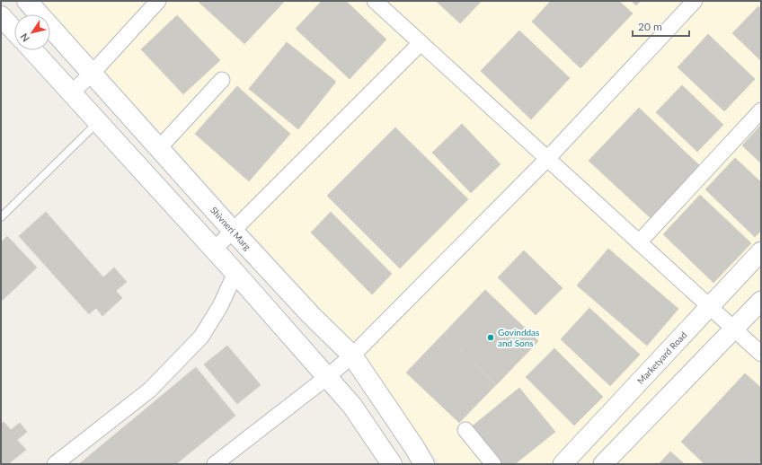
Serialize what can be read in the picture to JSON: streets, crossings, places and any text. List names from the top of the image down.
{
  "streets": {
    "main road": ["Shivneri Marg"],
    "street": ["Marketyard Road"]
  },
  "places": ["Govinddas and Sons"],
  "scale_bar": "20 m",
  "north": "bottom left"
}
